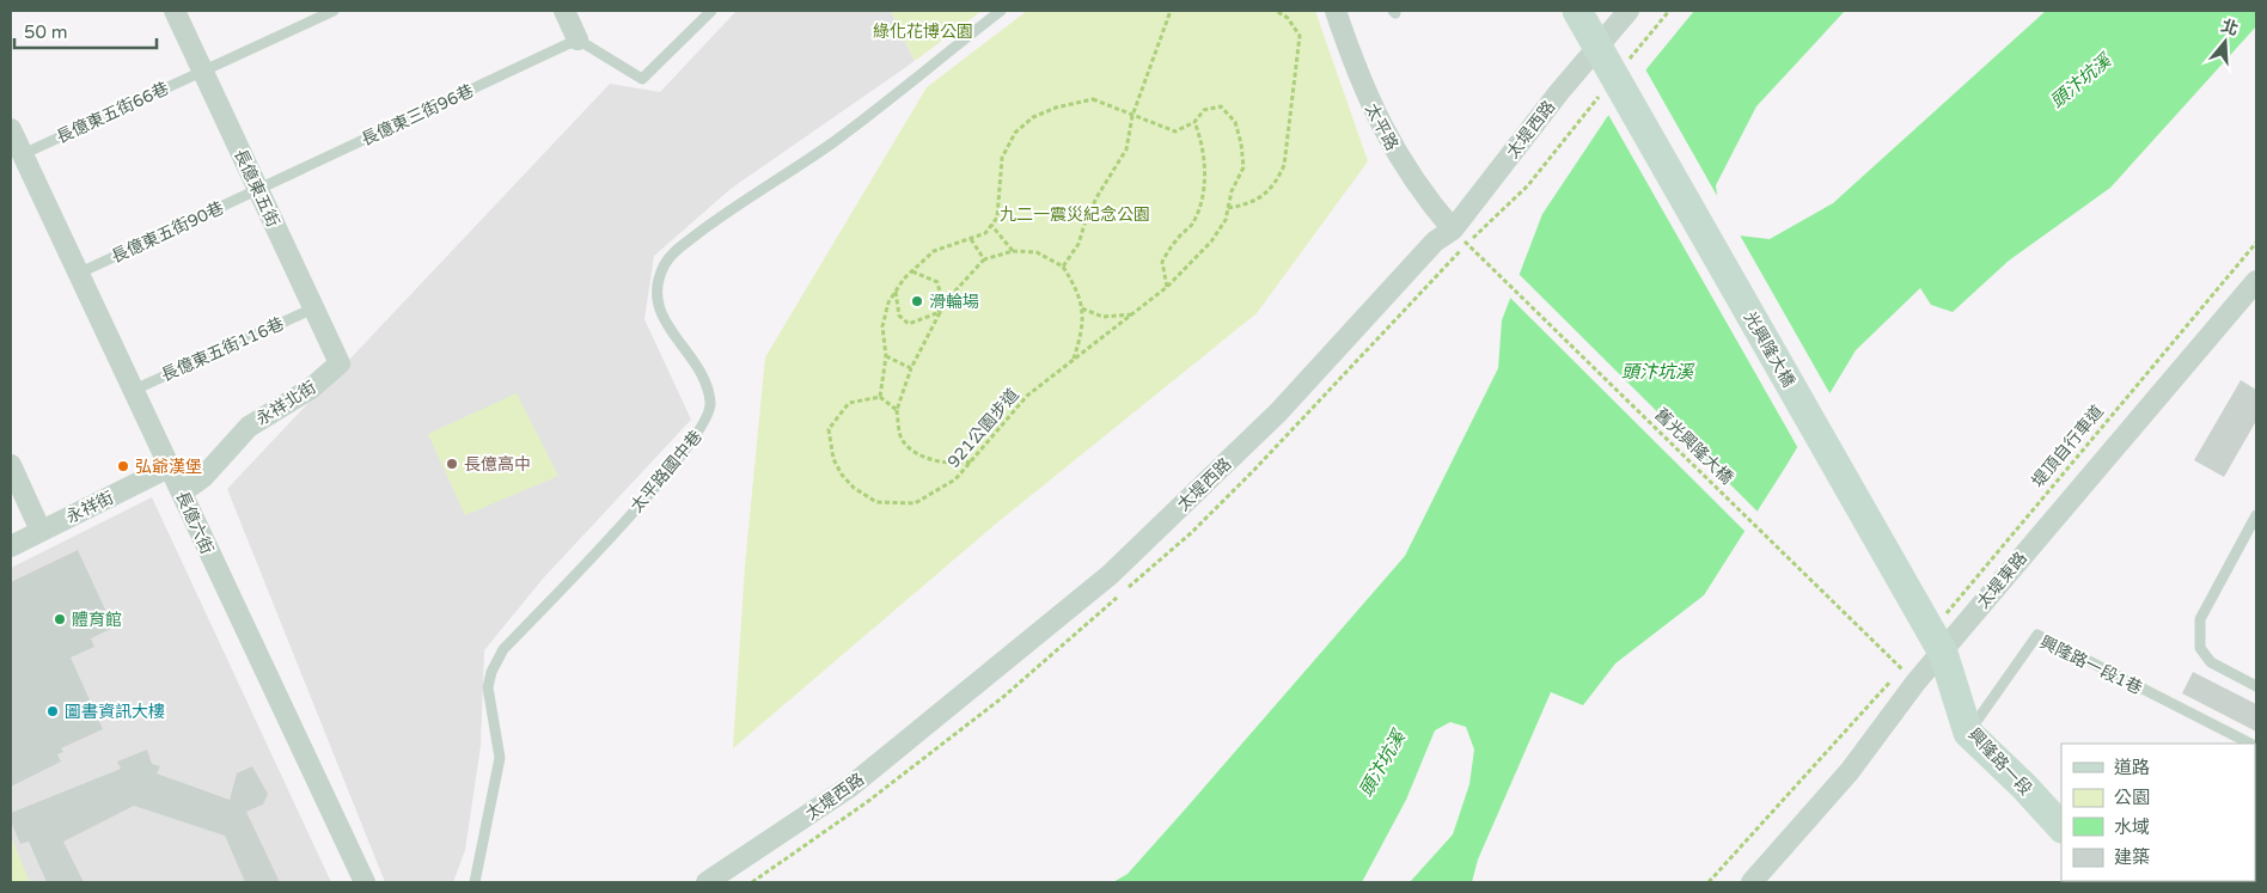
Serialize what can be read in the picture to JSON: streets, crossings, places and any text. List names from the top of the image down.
{
  "streets": {
    "street": [
      "太平路",
      "太堤西路",
      "長億東五街",
      "光興隆大橋",
      "永祥北街",
      "永祥街",
      "長億六街",
      "太堤東路",
      "興隆路一段"
    ],
    "lane": [
      "長億東五街66巷",
      "長億東三街96巷",
      "長億東五街90巷",
      "長億東五街116巷",
      "太平路國中巷",
      "興隆路一段1巷"
    ],
    "path": ["921公園步道", "舊光興隆大橋", "堤頂自行車道"]
  },
  "crossings": [
    ["長億東五街66巷", "長億東五街"],
    ["長億東五街66巷", "長億六街"],
    ["長億東三街96巷", "長億東五街"],
    ["長億東三街96巷", "長億東五街90巷"],
    ["太平路", "太堤西路"],
    ["太平路", "舊光興隆大橋"],
    ["太堤西路", "光興隆大橋"],
    ["太堤西路", "舊光興隆大橋"],
    ["長億東五街", "長億東五街90巷"],
    ["長億東五街", "長億東五街116巷"],
    ["長億東五街", "永祥北街"],
    ["長億東五街90巷", "長億六街"],
    ["長億東五街116巷", "長億六街"],
    ["光興隆大橋", "太堤東路"],
    ["光興隆大橋", "興隆路一段"],
    ["永祥北街", "長億六街"],
    ["舊光興隆大橋", "太堤東路"],
    ["永祥街", "長億六街"],
    ["太堤東路", "興隆路一段"],
    ["興隆路一段1巷", "興隆路一段"]
  ],
  "water": ["頭汴坑溪"],
  "parks": ["綠化花博公園", "九二一震災紀念公園"],
  "places": [
    "滑輪場",
    "長億高中",
    "弘爺漢堡",
    "體育館",
    "圖書資訊大樓"
  ],
  "legend": [
    "道路",
    "公園",
    "水域",
    "建築"
  ],
  "scale_bar": "50 m",
  "north": "top"
}
